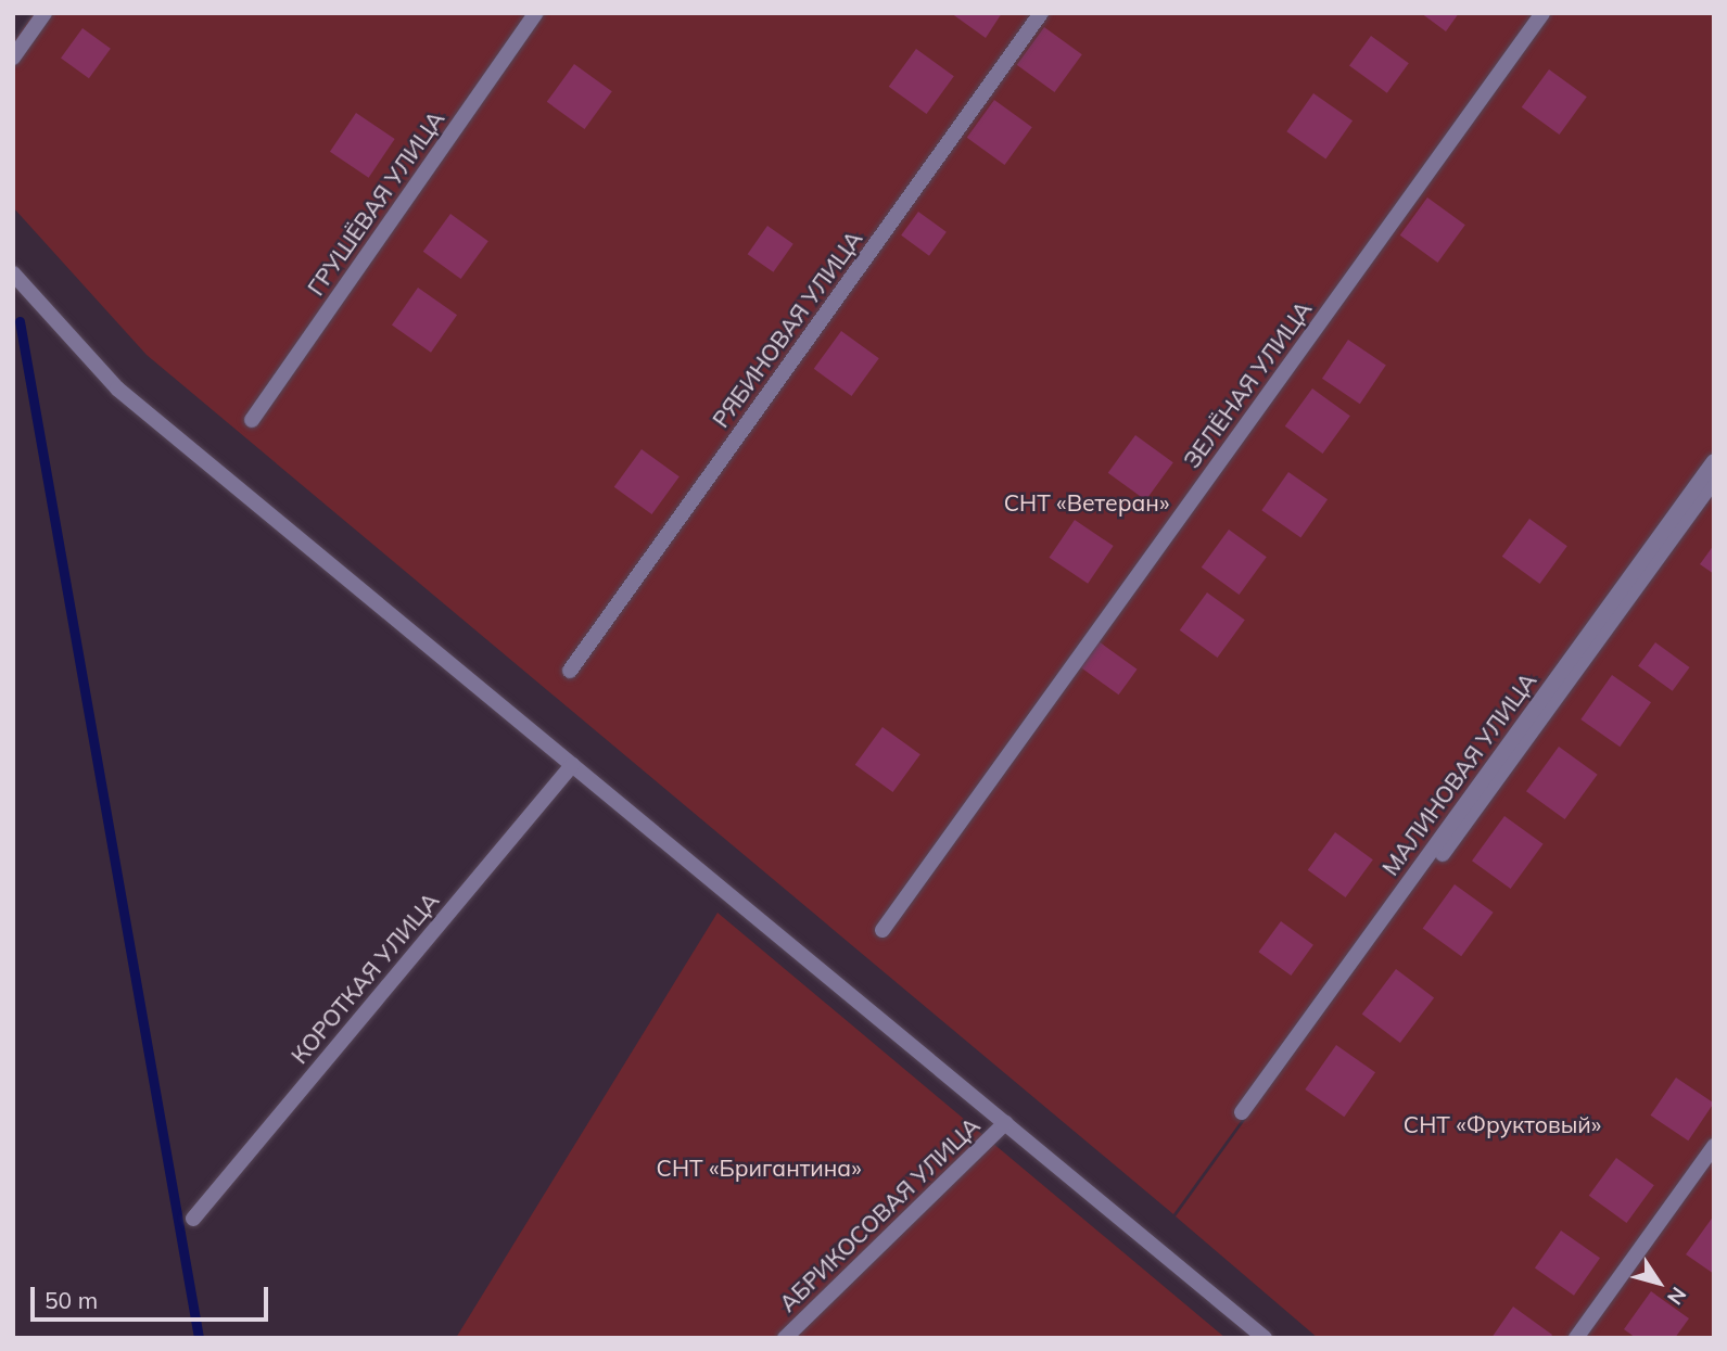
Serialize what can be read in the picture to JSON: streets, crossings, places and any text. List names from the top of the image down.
{
  "streets": {
    "street": [
      "ГРУШЁВАЯ УЛИЦА",
      "РЯБИНОВАЯ УЛИЦА",
      "ЗЕЛЁНАЯ УЛИЦА",
      "МАЛИНОВАЯ УЛИЦА",
      "КОРОТКАЯ УЛИЦА",
      "АБРИКОСОВАЯ УЛИЦА"
    ]
  },
  "parks": ["СНТ «Ветеран»", "СНТ «Фруктовый»", "СНТ «Бригантина»"],
  "scale_bar": "50 m",
  "north": "bottom right"
}
